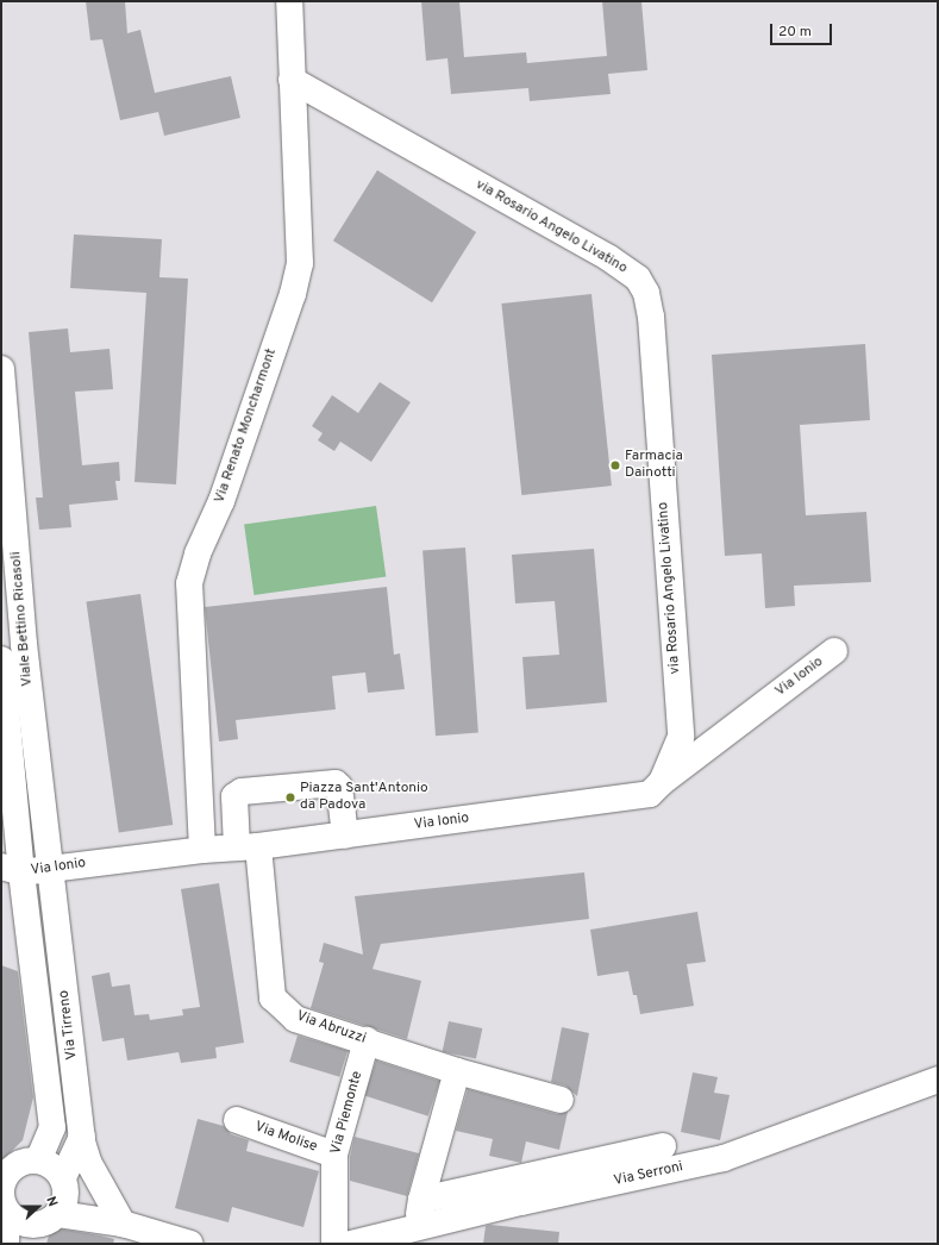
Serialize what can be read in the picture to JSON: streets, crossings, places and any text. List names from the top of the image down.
{
  "streets": {
    "street": [
      "via Rosario Angelo Livatino",
      "Via Renato Moncharmont",
      "Viale Bettino Ricasoli",
      "Via Ionio",
      "Via Tirreno",
      "Via Abruzzi",
      "Via Piemonte",
      "Via Molise",
      "Via Serroni"
    ]
  },
  "crossings": [
    ["via Rosario Angelo Livatino", "Via Renato Moncharmont"],
    ["via Rosario Angelo Livatino", "Via Ionio"],
    ["Via Renato Moncharmont", "Via Ionio"],
    ["Viale Bettino Ricasoli", "Via Ionio"],
    ["Viale Bettino Ricasoli", "Via Tirreno"],
    ["Via Ionio", "Via Tirreno"],
    ["Via Ionio", "Via Abruzzi"],
    ["Via Abruzzi", "Via Piemonte"],
    ["Via Piemonte", "Via Molise"]
  ],
  "places": ["Farmacia Dainotti", "Piazza Sant'Antonio da Padova"],
  "scale_bar": "20 m",
  "north": "right"
}
